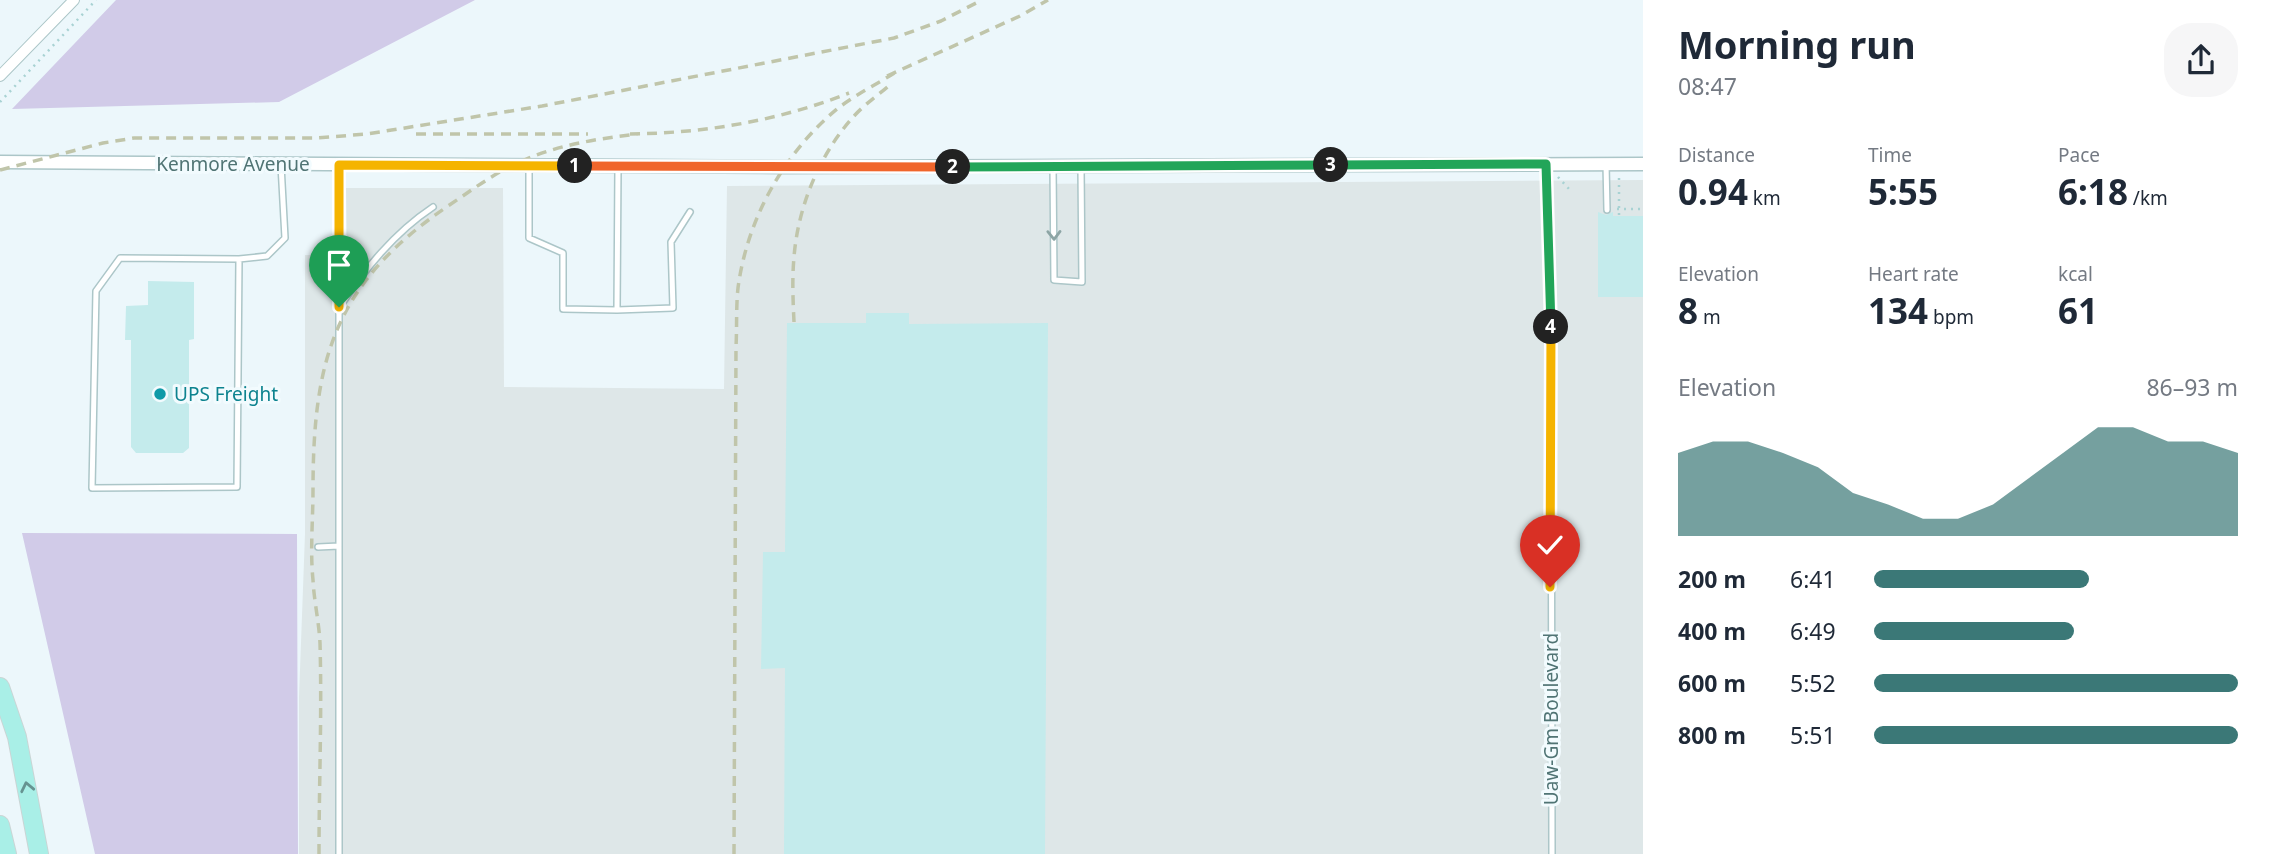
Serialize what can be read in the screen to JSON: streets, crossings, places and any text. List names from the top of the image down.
{
  "streets": {
    "street": ["Kenmore Avenue"],
    "lane": ["Uaw-Gm Boulevard"]
  },
  "crossings": [
    ["Kenmore Avenue", "Uaw-Gm Boulevard"]
  ],
  "places": ["UPS Freight"],
  "page": {
    "heading": ["Morning run", "08:47"],
    "stats": [
      ["Distance", "0.94 km"],
      ["Time", "5:55"],
      ["Pace", "6:18 /km"],
      ["Elevation", "8 m"],
      ["Heart rate", "134 bpm"],
      ["kcal", "61"]
    ],
    "pins": [
      "3",
      "1",
      "2",
      "4"
    ],
    "chart": ["Elevation", "86–93 m"],
    "list": [
      {
        "name": "200 m",
        "note": "6:41"
      },
      {
        "name": "400 m",
        "note": "6:49"
      },
      {
        "name": "600 m",
        "note": "5:52"
      },
      {
        "name": "800 m",
        "note": "5:51"
      }
    ]
  }
}
